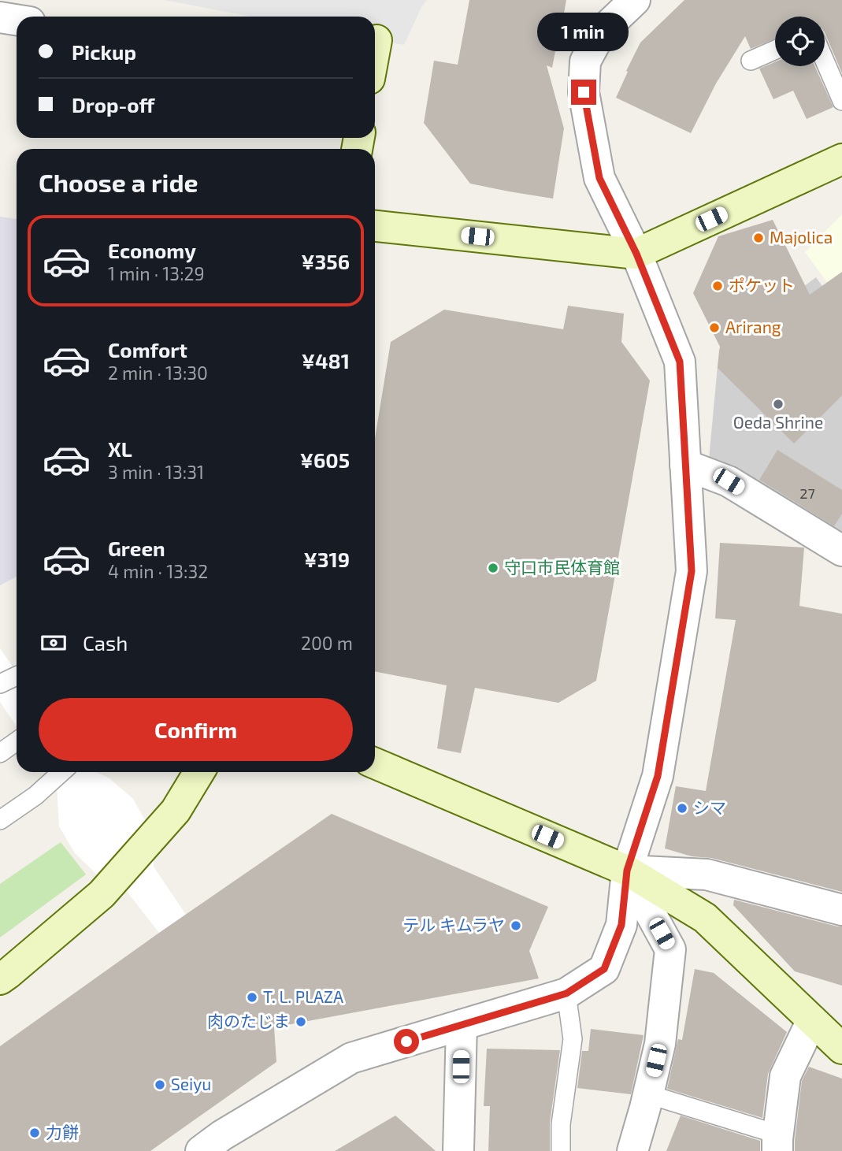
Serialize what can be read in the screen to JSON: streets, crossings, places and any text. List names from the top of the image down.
{
  "places": [
    "Majolica",
    "ポケット",
    "Arirang",
    "Oeda Shrine",
    "守口市民体育館",
    "シマ",
    "テル キムラヤ",
    "T. L. PLAZA",
    "肉のたじま",
    "Seiyu",
    "力餅"
  ],
  "house_numbers": ["27"],
  "page": {
    "bubble": "1 min",
    "banner": ["Pickup", "Drop-off"],
    "heading": "Choose a ride",
    "list": [
      {
        "name": "Economy",
        "note": "1 min · 13:29",
        "value": "¥356"
      },
      {
        "name": "Comfort",
        "note": "2 min · 13:30",
        "value": "¥481"
      },
      {
        "name": "XL",
        "note": "3 min · 13:31",
        "value": "¥605"
      },
      {
        "name": "Green",
        "note": "4 min · 13:32",
        "value": "¥319"
      }
    ],
    "pay": ["Cash", "200 m"],
    "buttons": "Confirm"
  }
}
